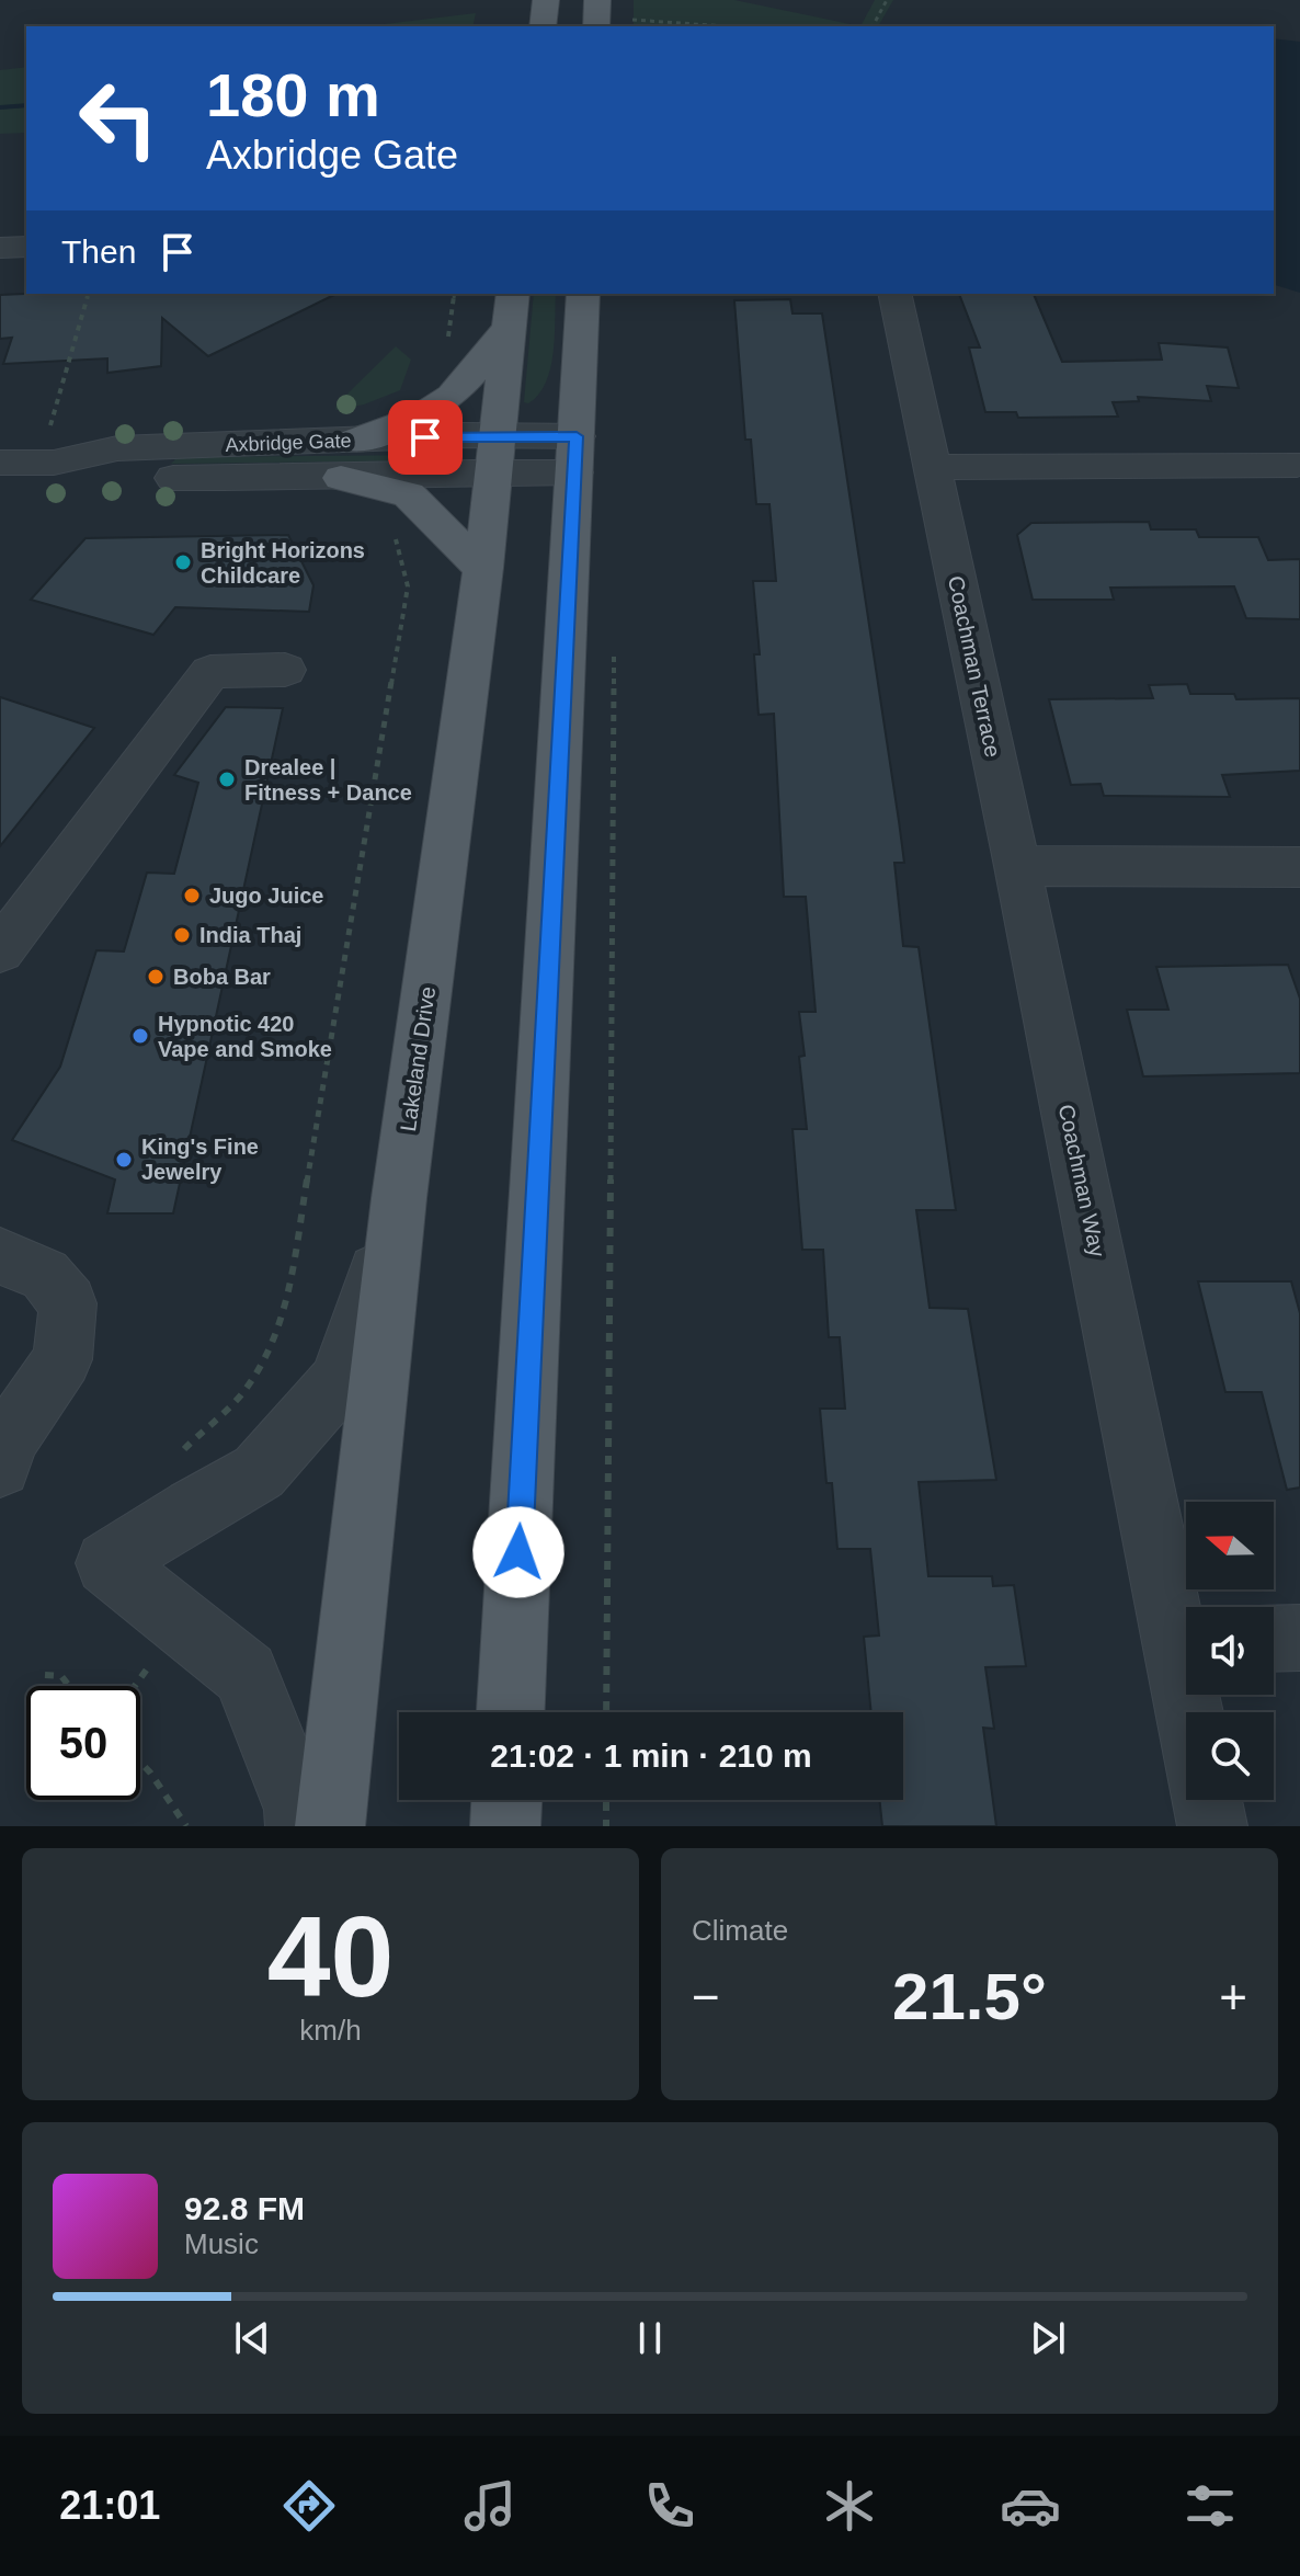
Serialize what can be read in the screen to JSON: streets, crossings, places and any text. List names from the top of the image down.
{
  "streets": {
    "main road": ["Lakeland Drive"],
    "street": ["Axbridge Gate", "Coachman Terrace", "Coachman Way"]
  },
  "crossings": [
    ["Axbridge Gate", "Lakeland Drive"],
    ["Coachman Terrace", "Coachman Way"]
  ],
  "places": [
    "Bright Horizons Childcare",
    "Drealee | Fitness + Dance",
    "Jugo Juice",
    "India Thaj",
    "Boba Bar",
    "Hypnotic 420 Vape and Smoke",
    "King's Fine Jewelry"
  ],
  "north": "left",
  "page": {
    "turn": ["180 m", "Axbridge Gate"],
    "then": "Then",
    "limit": "50",
    "trip": "21:02 · 1 min · 210 m",
    "tile": [
      ["40", "km/h"],
      "Climate"
    ],
    "heat": ["−", "21.5°", "+"],
    "song": ["92.8 FM", "Music"],
    "tabs": "21:01"
  }
}
